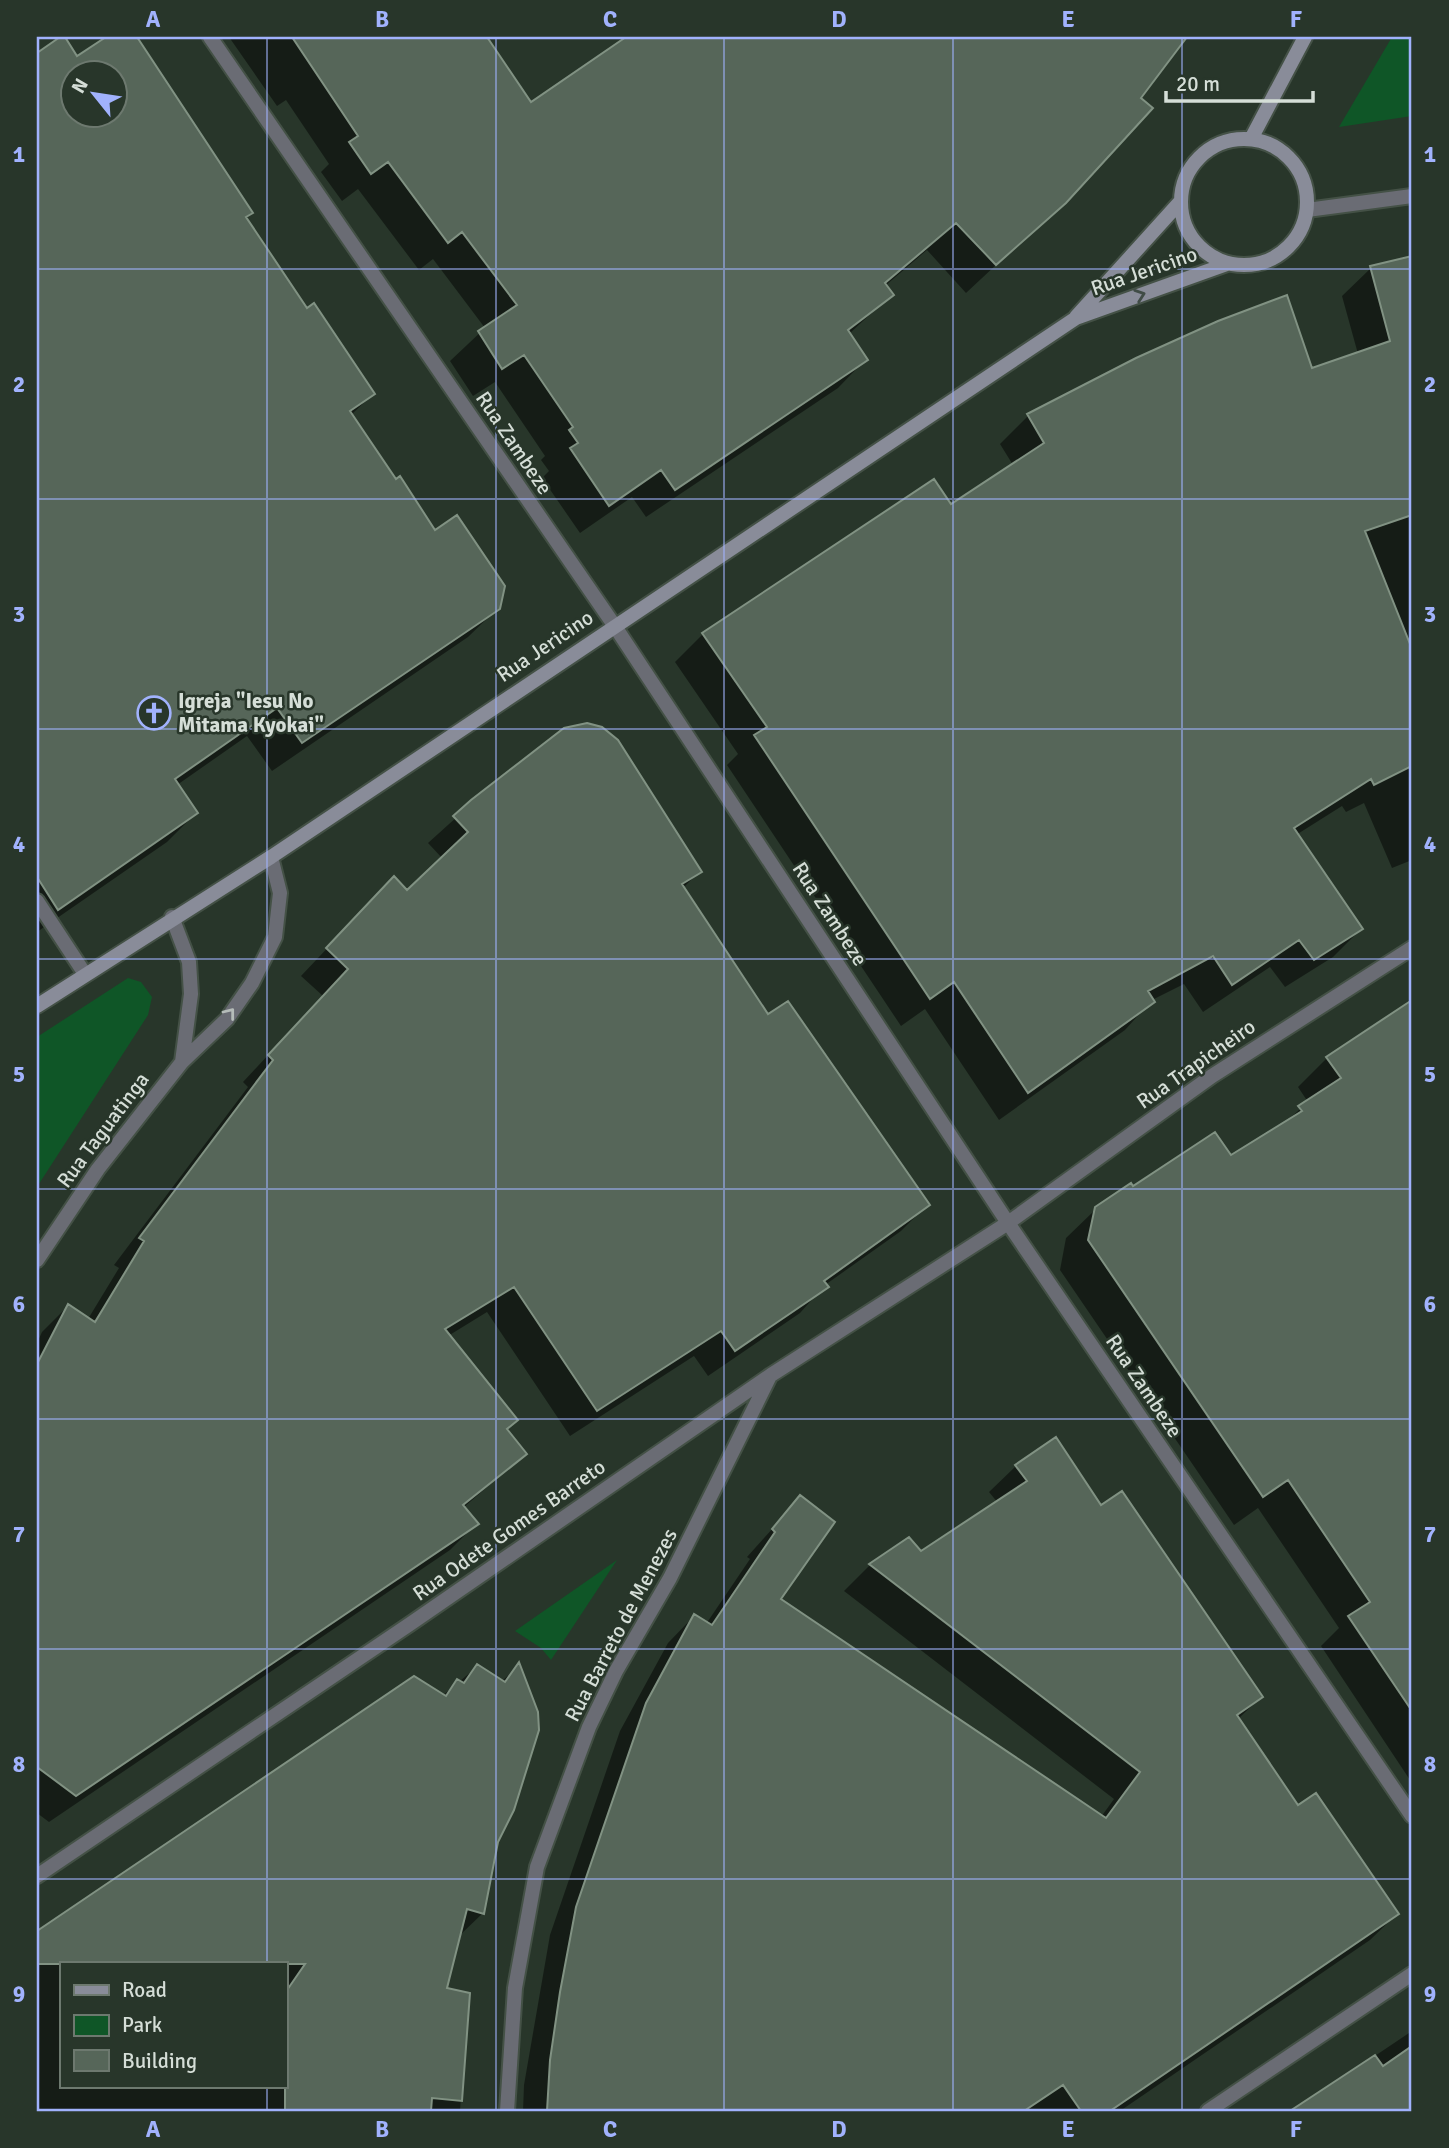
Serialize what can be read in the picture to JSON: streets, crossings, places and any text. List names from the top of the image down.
{
  "streets": {
    "street": [
      "Rua Jericino",
      "Rua Zambeze",
      "Rua Trapicheiro",
      "Rua Taguatinga",
      "Rua Odete Gomes Barreto",
      "Rua Barreto de Menezes"
    ]
  },
  "crossings": [
    ["Rua Jericino", "Rua Zambeze"],
    ["Rua Jericino", "Rua Taguatinga"],
    ["Rua Zambeze", "Rua Trapicheiro"],
    ["Rua Zambeze", "Rua Odete Gomes Barreto"],
    ["Rua Trapicheiro", "Rua Odete Gomes Barreto"],
    ["Rua Odete Gomes Barreto", "Rua Barreto de Menezes"]
  ],
  "one_way": ["Rua Taguatinga"],
  "places": {
    "church": ["Igreja \"Iesu No Mitama Kyokai\""]
  },
  "legend": ["Road", "Park", "Building"],
  "scale_bar": "20 m",
  "north": "top left",
  "grid": {
    "columns": [
      "A",
      "B",
      "C",
      "D",
      "E",
      "F"
    ],
    "rows": [
      "1",
      "2",
      "3",
      "4",
      "5",
      "6",
      "7",
      "8",
      "9"
    ]
  }
}
